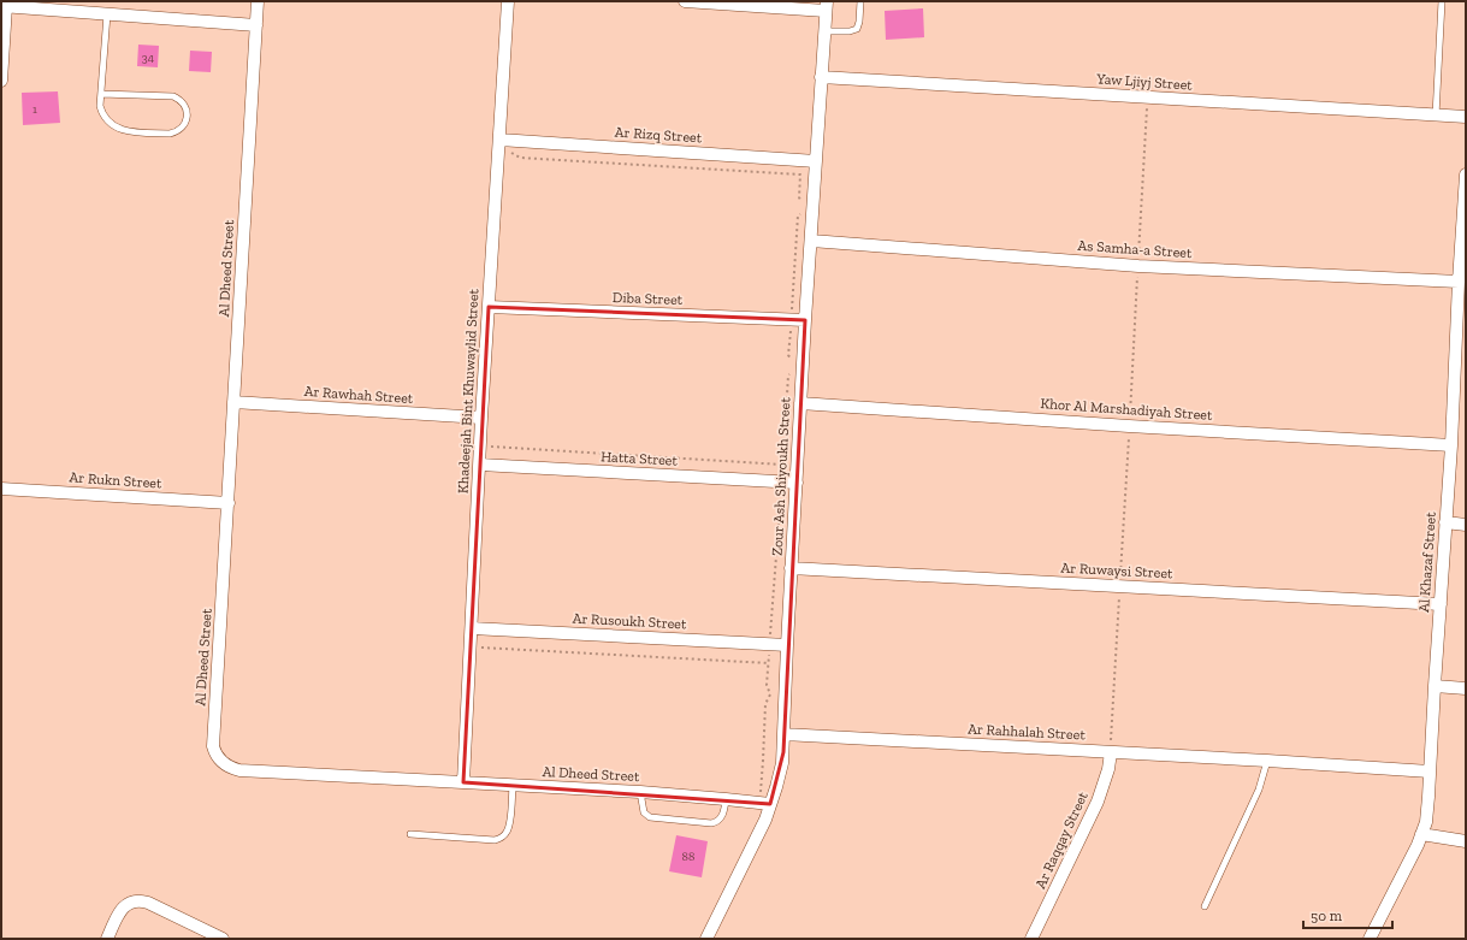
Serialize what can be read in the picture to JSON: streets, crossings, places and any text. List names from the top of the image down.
{
  "streets": {
    "street": [
      "Yaw Ljiyj Street",
      "Ar Rizq Street",
      "As Samha-a Street",
      "Al Dheed Street",
      "Diba Street",
      "Khadeejah Bint Khuwaylid Street",
      "Ar Rawhah Street",
      "Khor Al Marshadiyah Street",
      "Hatta Street",
      "Zour Ash Shiyoukh Street",
      "Ar Rukn Street",
      "Al Khazaf Street",
      "Ar Ruwaysi Street",
      "Ar Rusoukh Street",
      "Ar Rahhalah Street",
      "Ar Raqqay Street"
    ]
  },
  "crossings": [
    ["Yaw Ljiyj Street", "Zour Ash Shiyoukh Street"],
    ["Ar Rizq Street", "Khadeejah Bint Khuwaylid Street"],
    ["Ar Rizq Street", "Zour Ash Shiyoukh Street"],
    ["As Samha-a Street", "Zour Ash Shiyoukh Street"],
    ["As Samha-a Street", "Al Khazaf Street"],
    ["Al Dheed Street", "Khadeejah Bint Khuwaylid Street"],
    ["Al Dheed Street", "Ar Rawhah Street"],
    ["Al Dheed Street", "Zour Ash Shiyoukh Street"],
    ["Al Dheed Street", "Ar Rukn Street"],
    ["Diba Street", "Khadeejah Bint Khuwaylid Street"],
    ["Diba Street", "Zour Ash Shiyoukh Street"],
    ["Khadeejah Bint Khuwaylid Street", "Ar Rawhah Street"],
    ["Khadeejah Bint Khuwaylid Street", "Hatta Street"],
    ["Khadeejah Bint Khuwaylid Street", "Ar Rusoukh Street"],
    ["Khor Al Marshadiyah Street", "Zour Ash Shiyoukh Street"],
    ["Khor Al Marshadiyah Street", "Al Khazaf Street"],
    ["Hatta Street", "Zour Ash Shiyoukh Street"],
    ["Zour Ash Shiyoukh Street", "Ar Ruwaysi Street"],
    ["Zour Ash Shiyoukh Street", "Ar Rusoukh Street"],
    ["Zour Ash Shiyoukh Street", "Ar Rahhalah Street"],
    ["Al Khazaf Street", "Ar Ruwaysi Street"],
    ["Al Khazaf Street", "Ar Rahhalah Street"],
    ["Ar Rahhalah Street", "Ar Raqqay Street"]
  ],
  "house_numbers": ["34", "1", "88"],
  "scale_bar": "50 m"
}
